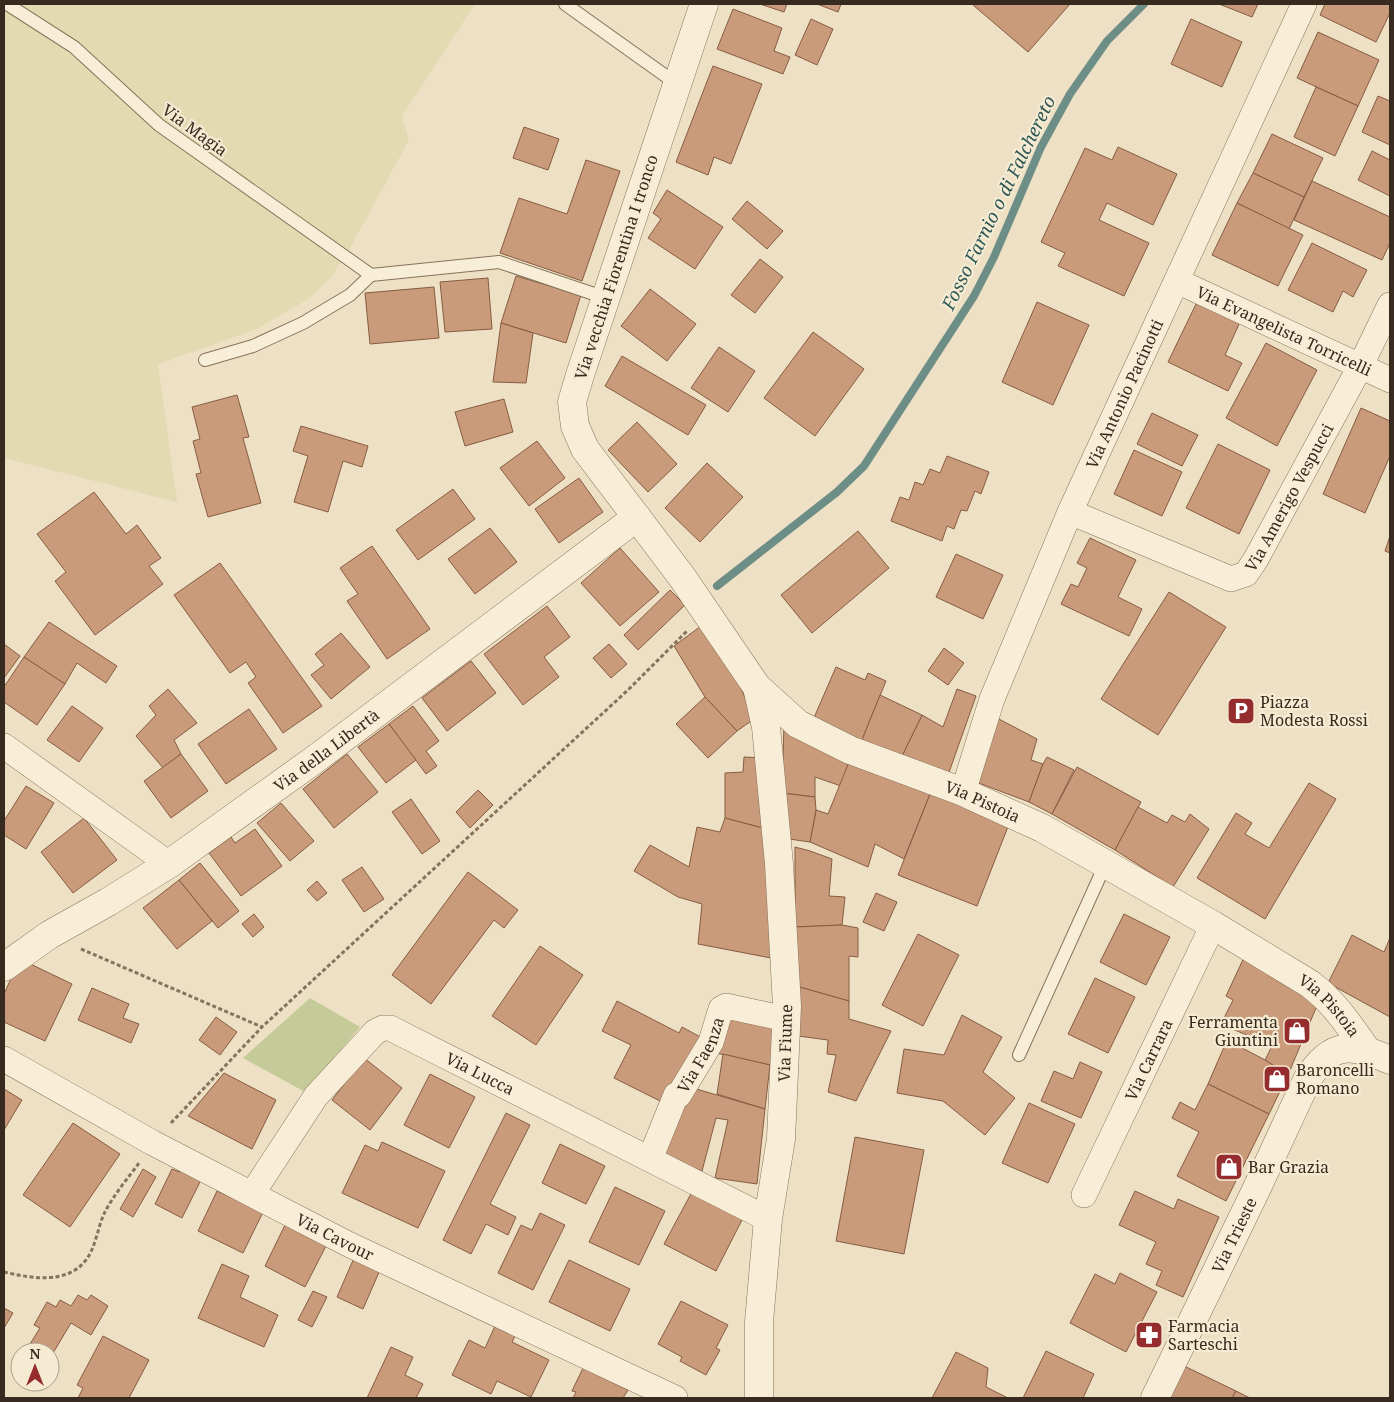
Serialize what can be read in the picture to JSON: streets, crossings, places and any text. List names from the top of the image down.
{
  "streets": {
    "street": [
      "Via vecchia Fiorentina I tronco",
      "Via Evangelista Torricelli",
      "Via Antonio Pacinotti",
      "Via Amerigo Vespucci",
      "Via della Libertà",
      "Via Pistoia",
      "Via Fiume",
      "Via Faenza",
      "Via Carrara",
      "Via Lucca",
      "Via Trieste",
      "Via Cavour"
    ],
    "lane": ["Via Magia"]
  },
  "crossings": [
    ["Via vecchia Fiorentina I tronco", "Via della Libertà"],
    ["Via vecchia Fiorentina I tronco", "Via Pistoia"],
    ["Via Evangelista Torricelli", "Via Antonio Pacinotti"],
    ["Via Evangelista Torricelli", "Via Amerigo Vespucci"],
    ["Via Antonio Pacinotti", "Via Amerigo Vespucci"],
    ["Via Antonio Pacinotti", "Via Pistoia"],
    ["Via della Libertà", "Via Pistoia"],
    ["Via Pistoia", "Via Fiume"],
    ["Via Pistoia", "Via Carrara"],
    ["Via Pistoia", "Via Trieste"],
    ["Via Fiume", "Via Faenza"],
    ["Via Fiume", "Via Lucca"],
    ["Via Faenza", "Via Lucca"],
    ["Via Lucca", "Via Cavour"]
  ],
  "water": ["Fosso Farnio o di Falchereto"],
  "places": {
    "parking": ["Piazza Modesta Rossi"],
    "shop": ["Ferramenta Giuntini", "Baroncelli Romano", "Bar Grazia"],
    "pharmacy": ["Farmacia Sarteschi"]
  },
  "north": "top"
}
